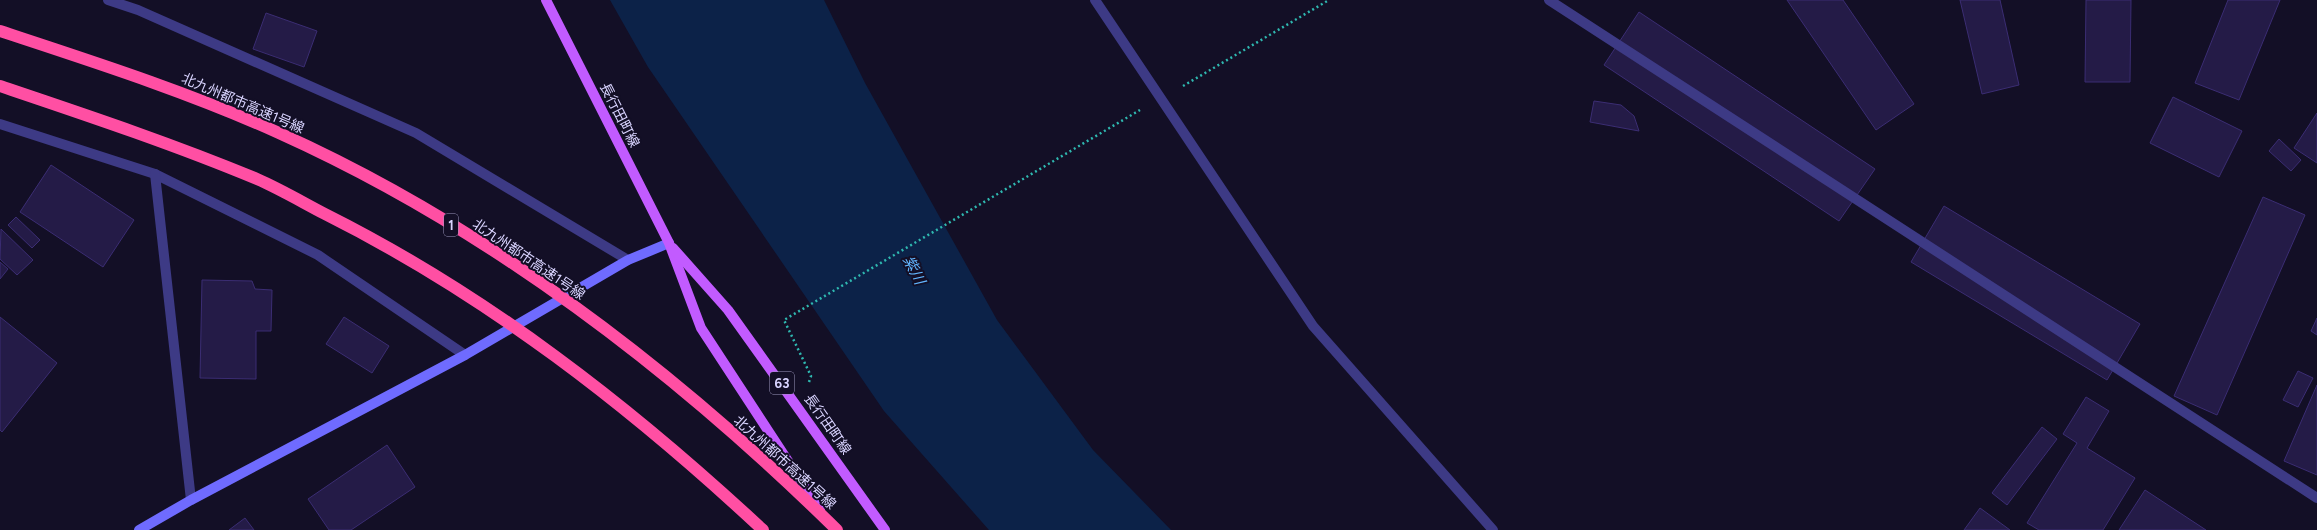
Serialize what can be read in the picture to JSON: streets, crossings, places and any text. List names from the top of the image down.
{
  "streets": {
    "highway": ["北九州都市高速1号線", "1"],
    "main road": ["長行田町線", "63"]
  },
  "water": ["紫川"]
}
